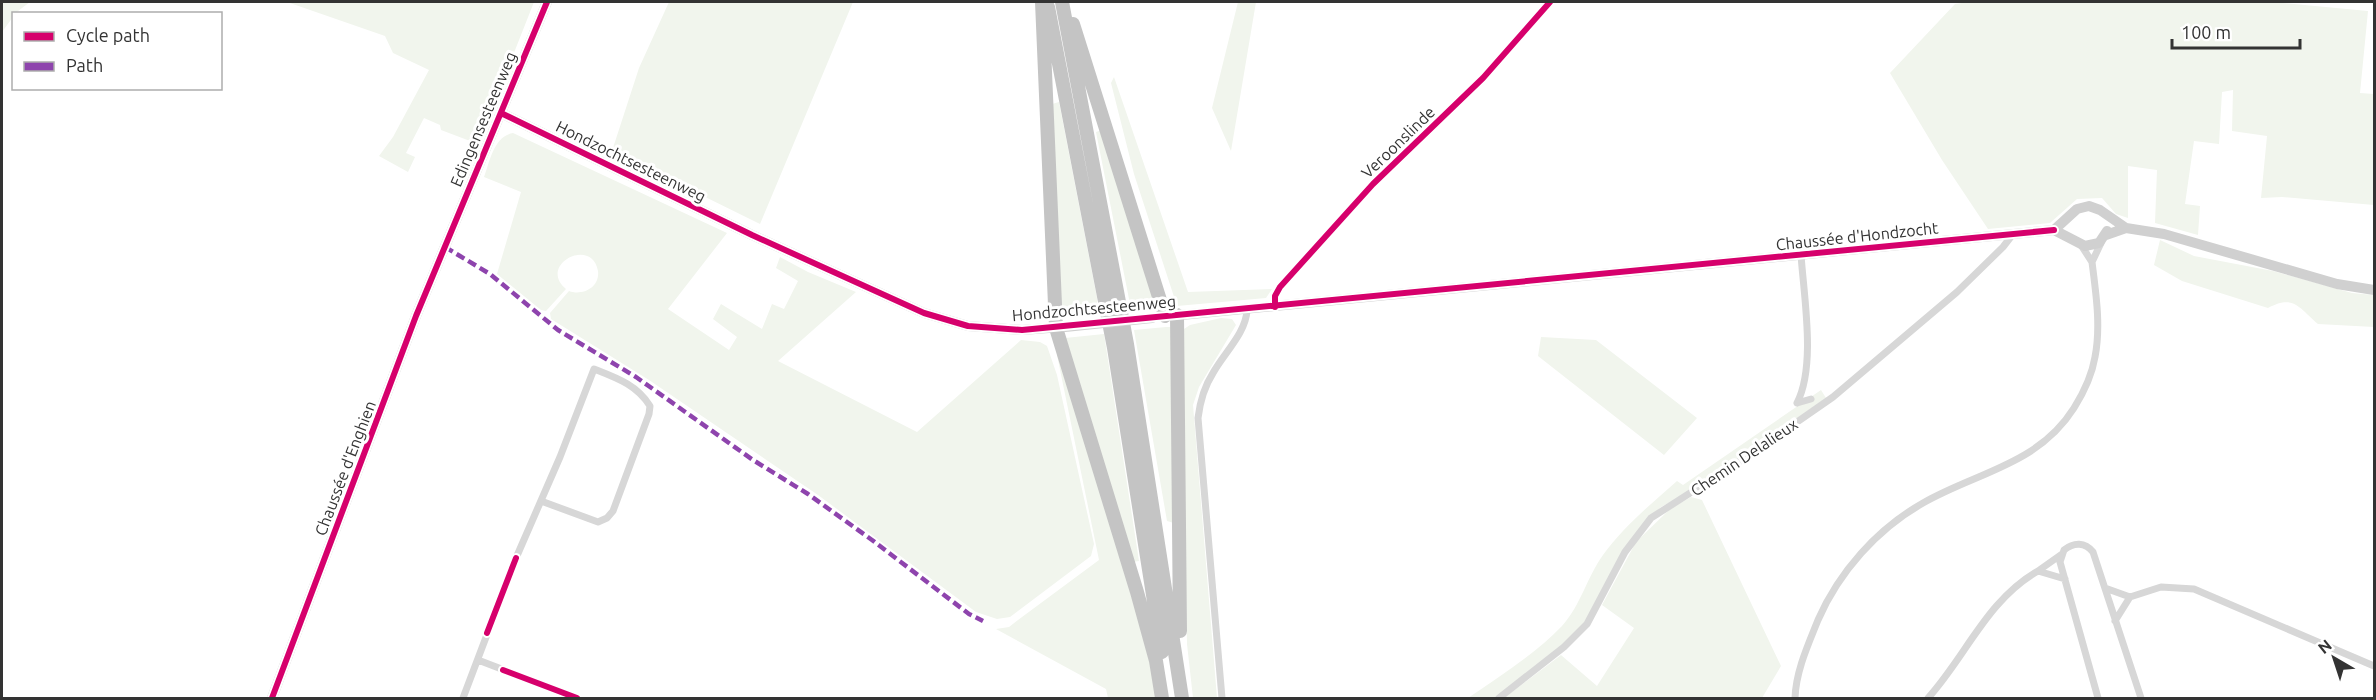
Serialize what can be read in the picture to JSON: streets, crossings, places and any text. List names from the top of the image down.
{
  "streets": {
    "main road": [
      "Edingensesteenweg",
      "Hondzochtsesteenweg",
      "Chaussée d'Hondzocht",
      "Chaussée d'Enghien"
    ],
    "street": ["Veroonslinde", "Chemin Delalieux"]
  },
  "crossings": [
    ["Edingensesteenweg", "Hondzochtsesteenweg"],
    ["Edingensesteenweg", "Chaussée d'Enghien"],
    ["Veroonslinde", "Hondzochtsesteenweg"],
    ["Hondzochtsesteenweg", "Chaussée d'Hondzocht"],
    ["Chaussée d'Hondzocht", "Chemin Delalieux"]
  ],
  "legend": ["Cycle path", "Path"],
  "scale_bar": "100 m",
  "north": "top left"
}
